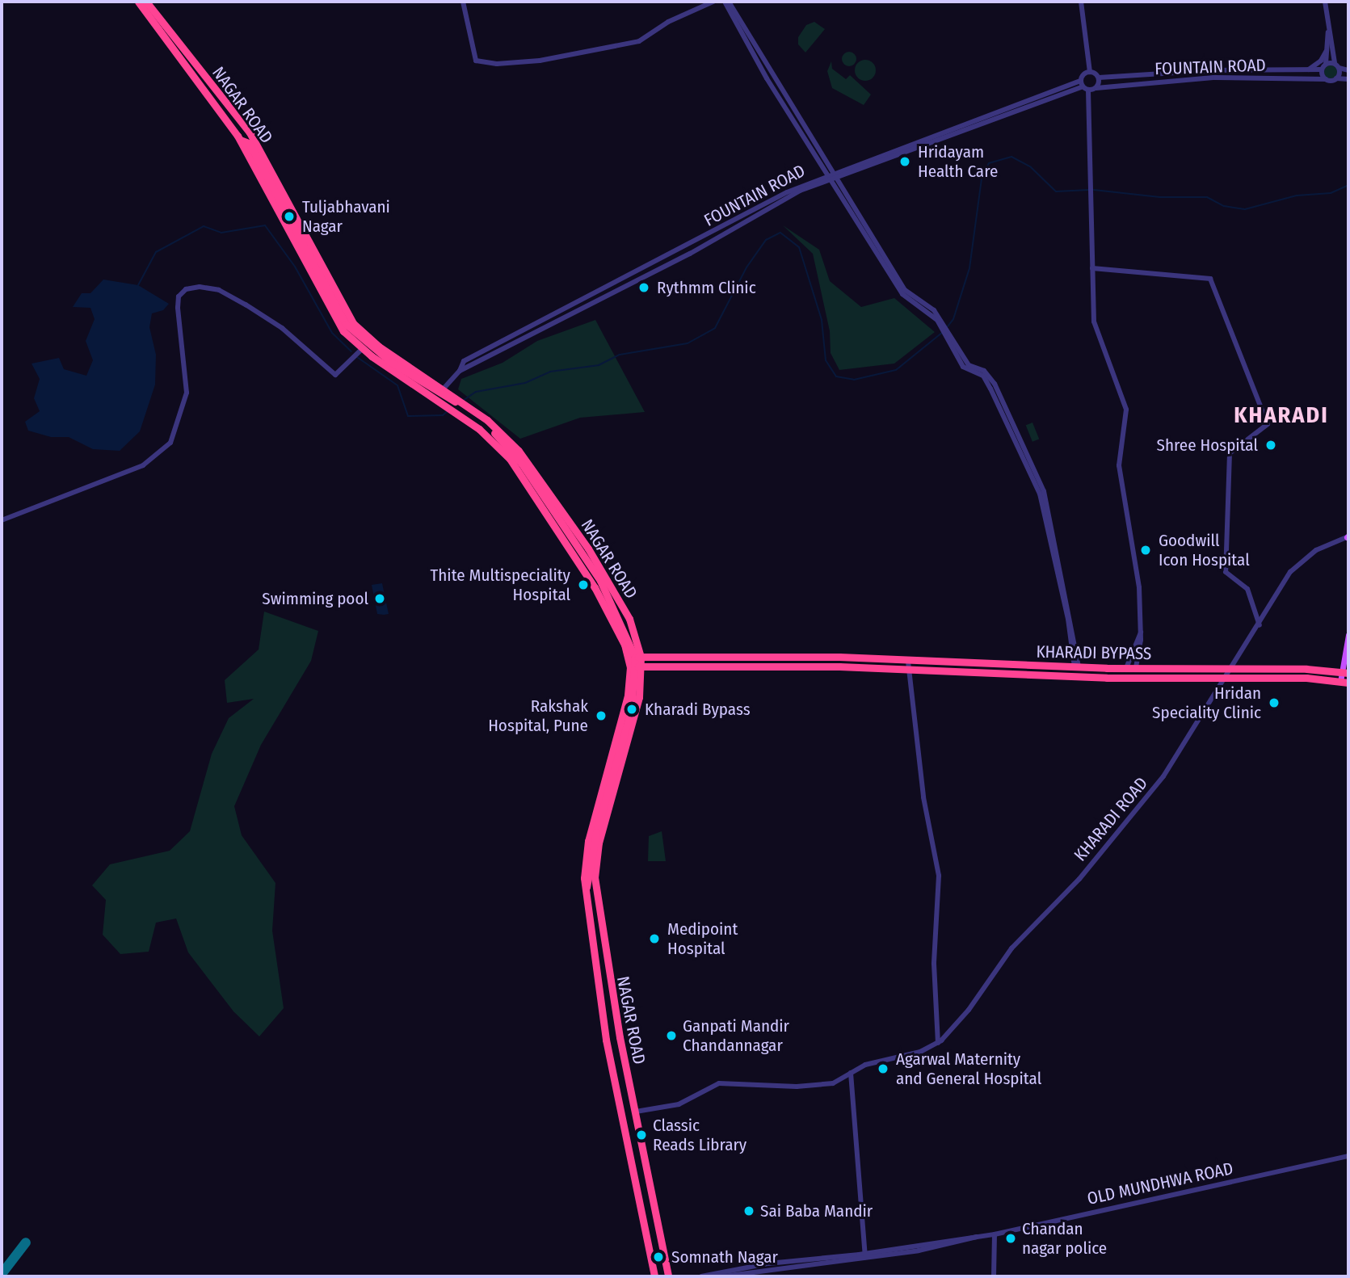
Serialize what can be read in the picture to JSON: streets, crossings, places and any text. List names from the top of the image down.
{
  "streets": {
    "highway": ["NAGAR ROAD", "KHARADI BYPASS"],
    "street": ["FOUNTAIN ROAD", "KHARADI ROAD", "OLD MUNDHWA ROAD"]
  },
  "crossings": [
    ["FOUNTAIN ROAD", "NAGAR ROAD"],
    ["NAGAR ROAD", "KHARADI BYPASS"],
    ["NAGAR ROAD", "KHARADI ROAD"],
    ["KHARADI BYPASS", "KHARADI ROAD"]
  ],
  "districts": ["KHARADI"],
  "places": [
    "Hridayam Health Care",
    "Tuljabhavani Nagar",
    "Rythmm Clinic",
    "Shree Hospital",
    "Goodwill Icon Hospital",
    "Thite Multispeciality Hospital",
    "Swimming pool",
    "Hridan Speciality Clinic",
    "Kharadi Bypass",
    "Rakshak Hospital, Pune",
    "Medipoint Hospital",
    "Ganpati Mandir Chandannagar",
    "Agarwal Maternity and General Hospital",
    "Classic Reads Library",
    "Sai Baba Mandir",
    "Chandan nagar police",
    "Somnath Nagar"
  ]
}
